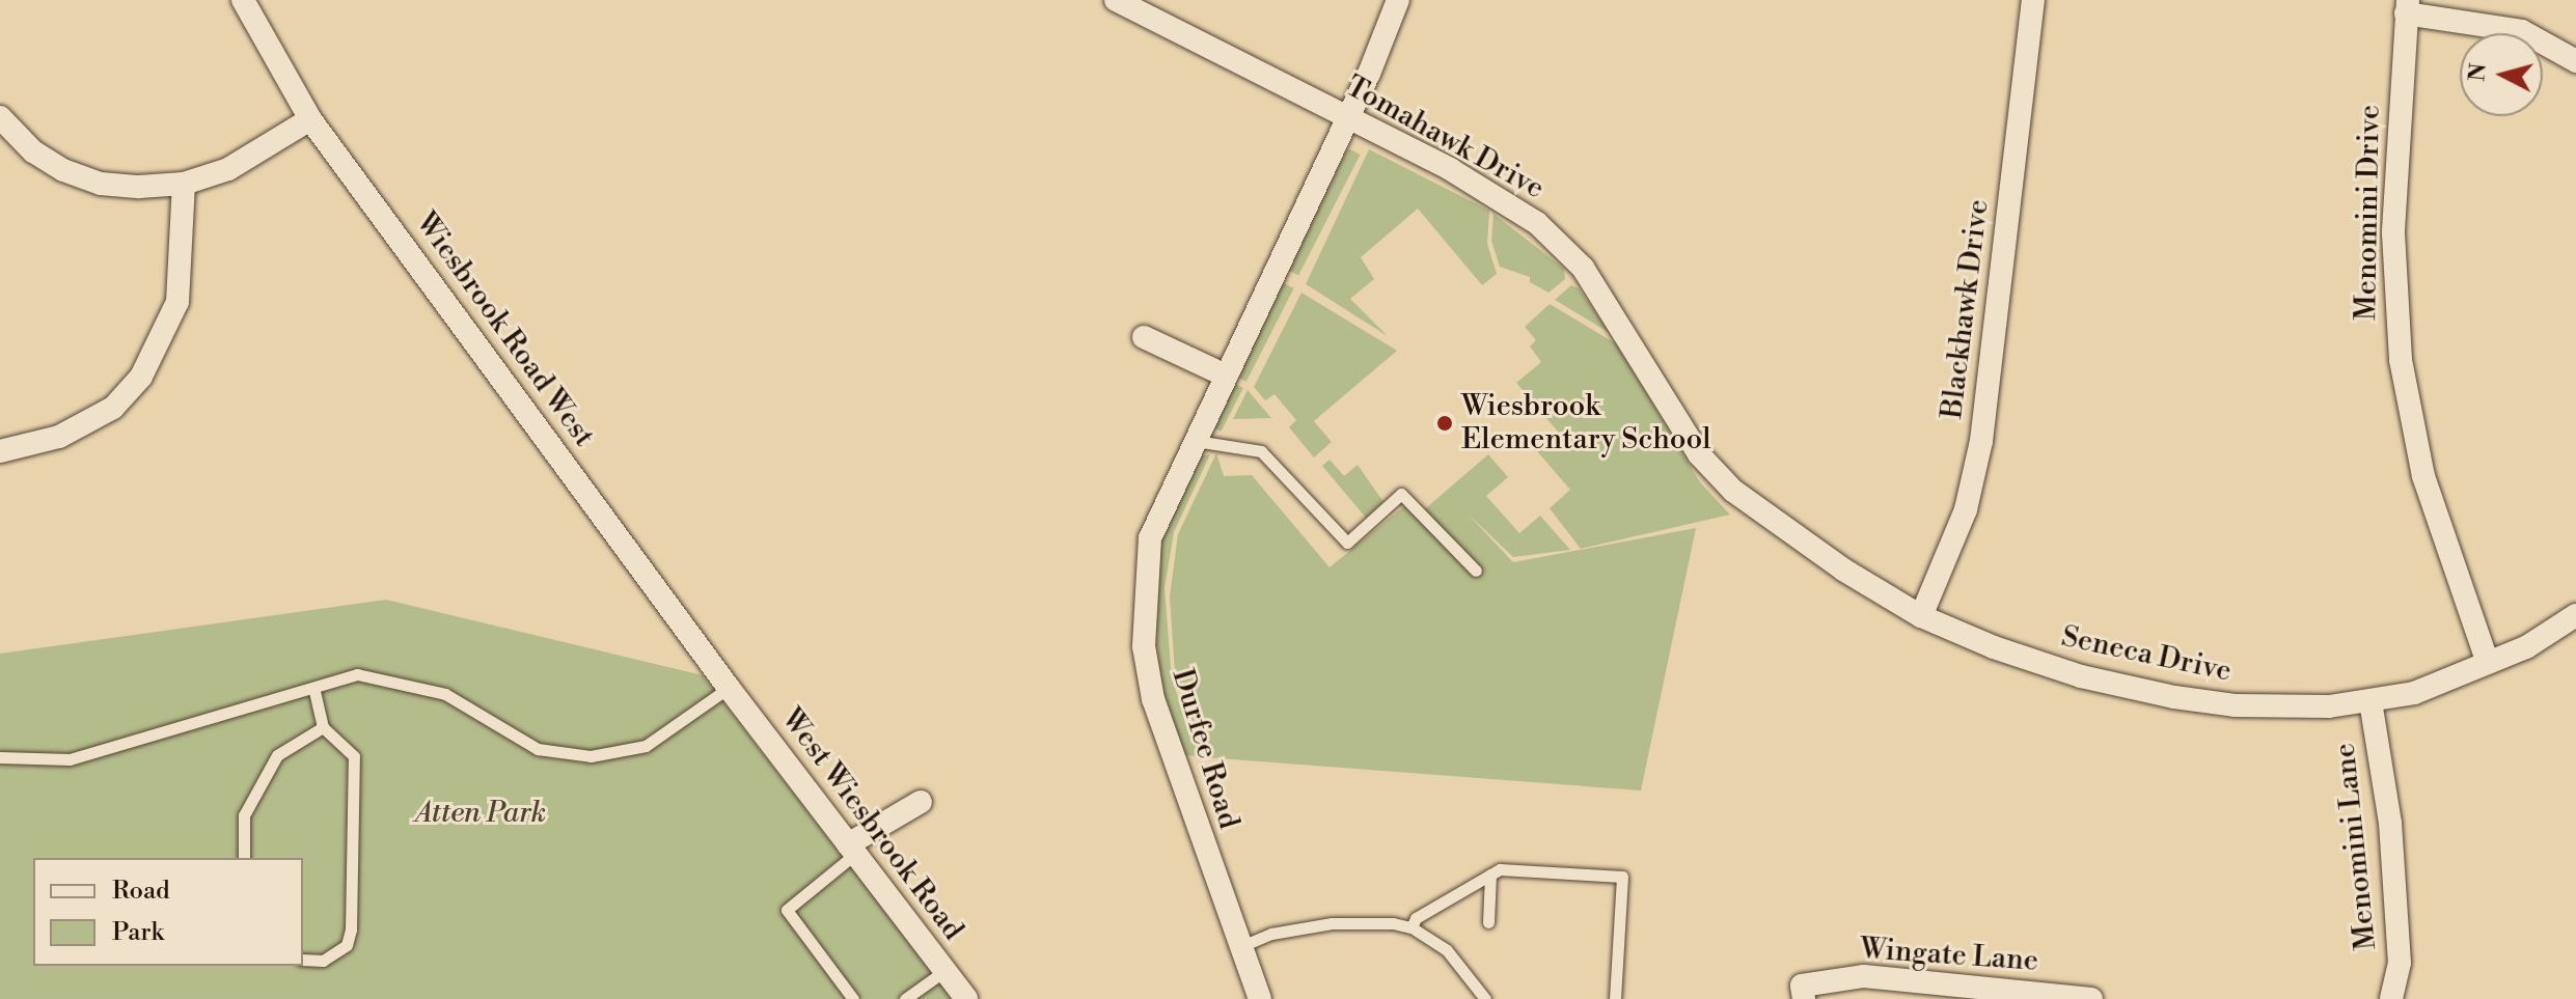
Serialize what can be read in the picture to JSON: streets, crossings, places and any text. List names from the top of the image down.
{
  "streets": {
    "street": [
      "Tomahawk Drive",
      "Menomini Drive",
      "Blackhawk Drive",
      "Wiesbrook Road West",
      "Seneca Drive",
      "Durfee Road",
      "West Wiesbrook Road",
      "Menomini Lane",
      "Wingate Lane"
    ]
  },
  "crossings": [
    ["Tomahawk Drive", "Seneca Drive"],
    ["Tomahawk Drive", "Durfee Road"],
    ["Menomini Drive", "Seneca Drive"],
    ["Blackhawk Drive", "Seneca Drive"],
    ["Wiesbrook Road West", "West Wiesbrook Road"],
    ["Seneca Drive", "Menomini Lane"]
  ],
  "parks": ["Atten Park"],
  "places": ["Wiesbrook Elementary School"],
  "legend": ["Road", "Park"],
  "north": "left"
}
